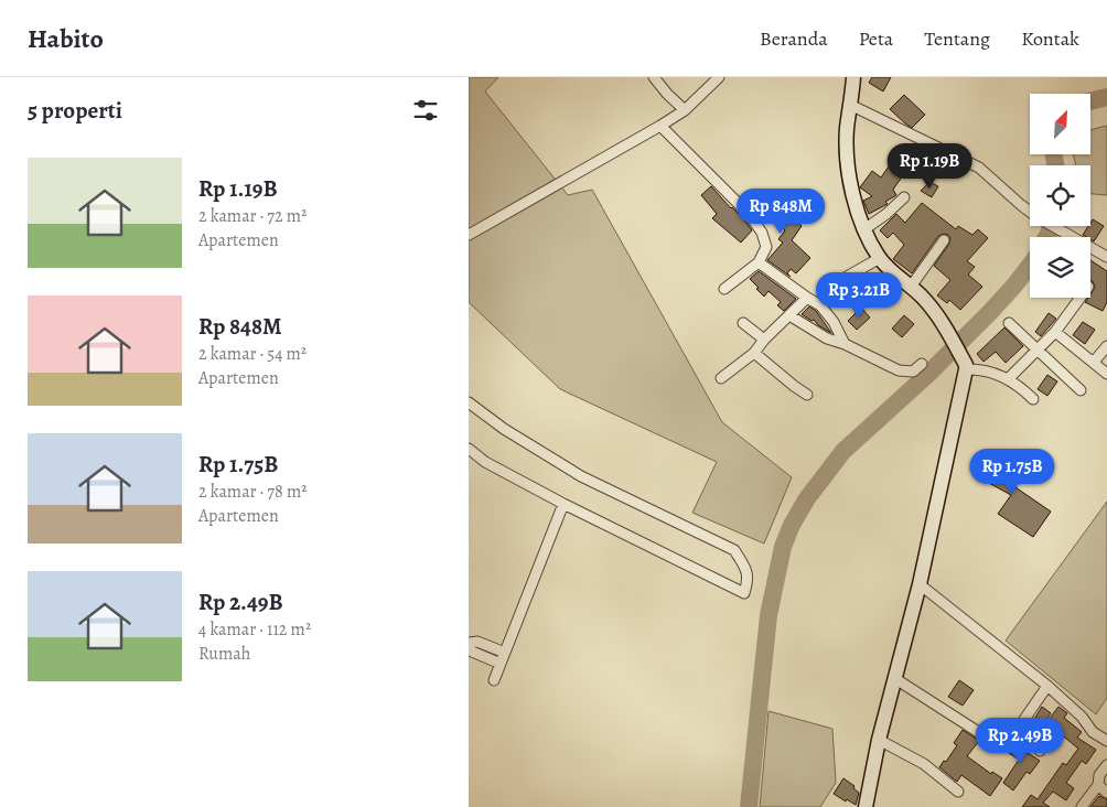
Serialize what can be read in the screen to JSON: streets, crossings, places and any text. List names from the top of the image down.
{
  "north": "top right",
  "page": {
    "header": "Habito",
    "nav": [
      "Beranda",
      "Peta",
      "Tentang",
      "Kontak"
    ],
    "heading": "5 properti",
    "list": [
      {
        "name": "Rp 1.19B",
        "note": "2 kamar · 72 m² · Apartemen"
      },
      {
        "name": "Rp 848M",
        "note": "2 kamar · 54 m² · Apartemen"
      },
      {
        "name": "Rp 1.75B",
        "note": "2 kamar · 78 m² · Apartemen"
      },
      {
        "name": "Rp 2.49B",
        "note": "4 kamar · 112 m² · Rumah"
      }
    ],
    "price": [
      "Rp 1.19B",
      "Rp 848M",
      "Rp 3.21B",
      "Rp 1.75B",
      "Rp 2.49B"
    ]
  }
}
